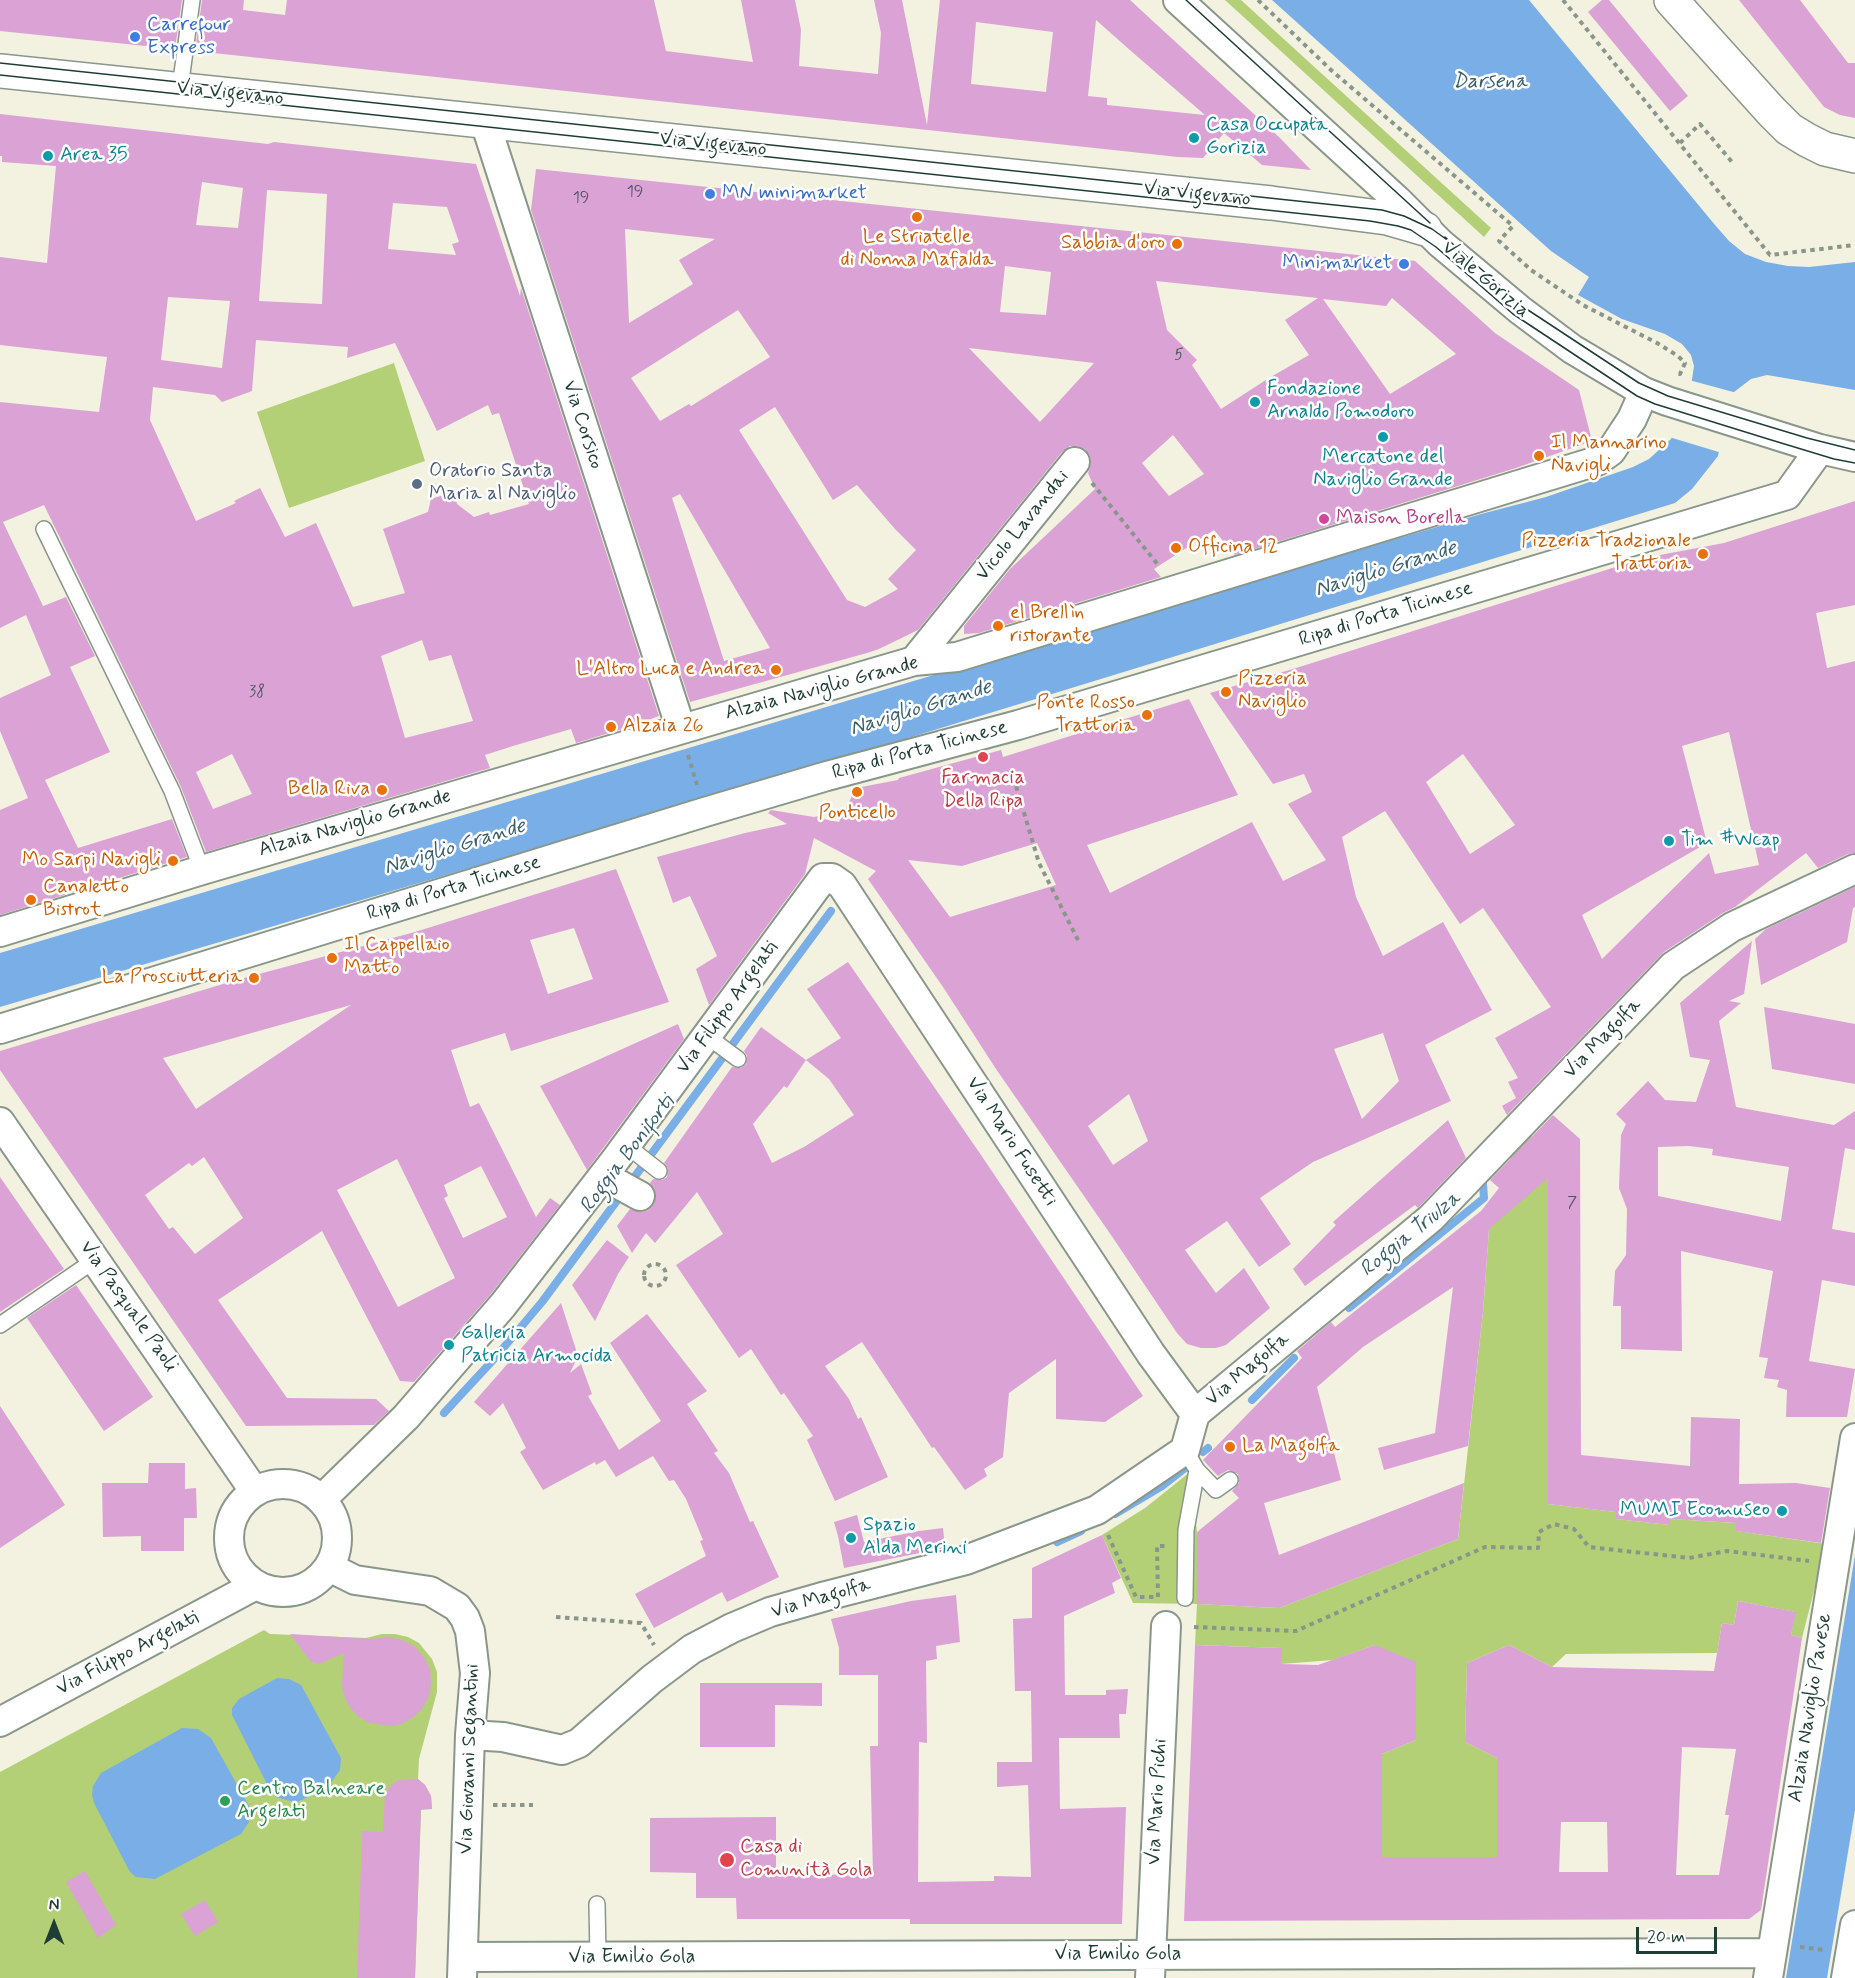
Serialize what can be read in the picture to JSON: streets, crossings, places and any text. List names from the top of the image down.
{
  "streets": {
    "street": [
      "Via Vigevano",
      "Viale Gorizia",
      "Via Corsico",
      "Vicolo Lavandai",
      "Ripa di Porta Ticinese",
      "Alzaia Naviglio Grande",
      "Via Filippo Argelati",
      "Via Magolfa",
      "Via Mario Fusetti",
      "Via Pasquale Paoli",
      "Alzaia Naviglio Pavese",
      "Via Giovanni Segantini",
      "Via Mario Pichi",
      "Via Emilio Gola"
    ]
  },
  "crossings": [
    ["Via Vigevano", "Viale Gorizia"],
    ["Via Vigevano", "Via Corsico"],
    ["Viale Gorizia", "Ripa di Porta Ticinese"],
    ["Viale Gorizia", "Alzaia Naviglio Grande"],
    ["Via Corsico", "Alzaia Naviglio Grande"],
    ["Vicolo Lavandai", "Alzaia Naviglio Grande"],
    ["Via Filippo Argelati", "Via Mario Fusetti"],
    ["Via Filippo Argelati", "Via Pasquale Paoli"],
    ["Via Filippo Argelati", "Via Giovanni Segantini"],
    ["Via Magolfa", "Via Mario Fusetti"],
    ["Via Magolfa", "Via Giovanni Segantini"],
    ["Via Pasquale Paoli", "Via Giovanni Segantini"],
    ["Alzaia Naviglio Pavese", "Via Emilio Gola"],
    ["Via Giovanni Segantini", "Via Emilio Gola"],
    ["Via Mario Pichi", "Via Emilio Gola"]
  ],
  "water": [
    "Darsena",
    "Naviglio Grande",
    "Roggia Boniforti",
    "Roggia Triulza"
  ],
  "places": [
    "Carrefour Express",
    "Casa Occupata Gorizia",
    "Area 35",
    "MN minimarket",
    "Le Striatelle di Nonna Mafalda",
    "Sabbia d'oro",
    "Minimarket",
    "Fondazione Arnaldo Pomodoro",
    "Mercatone del Naviglio Grande",
    "Il Mannarino Navigli",
    "Oratorio Santa Maria al Naviglio",
    "Maison Borella",
    "Officina 12",
    "Pizzeria Tradzionale Trattoria",
    "el Brellìn ristorante",
    "L'Altro Luca e Andrea",
    "Pizzeria Naviglio",
    "Ponte Rosso Trattoria",
    "Alzaia 26",
    "Farmacia Della Ripa",
    "Bella Riva",
    "Ponticello",
    "Tim #Wcap",
    "Mo Sarpi Navigli",
    "Canaletto Bistrot",
    "Il Cappellaio Matto",
    "La Prosciutteria",
    "Galleria Patricia Armocida",
    "La Magolfa",
    "MUMI Ecomuseo",
    "Spazio Alda Merini",
    "Centro Balneare Argelati",
    "Casa di Comunità Gola"
  ],
  "house_numbers": [
    "19",
    "19",
    "5",
    "38",
    "7"
  ],
  "scale_bar": "20 m",
  "north": "top"
}
